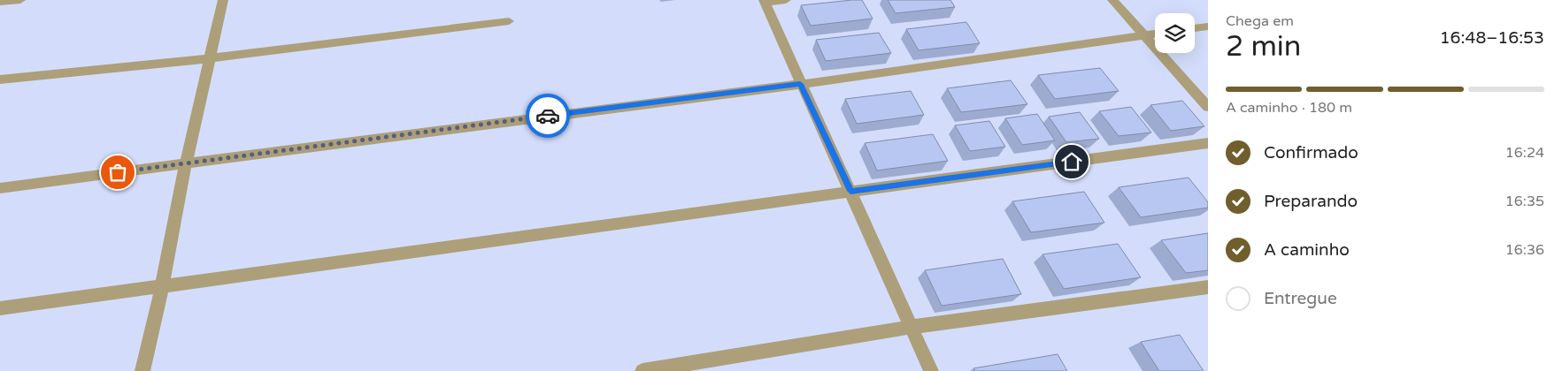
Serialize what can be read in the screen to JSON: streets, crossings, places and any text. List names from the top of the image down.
{
  "page": {
    "heading": ["2 min", "Chega em", "16:48–16:53"],
    "bar": "A caminho · 180 m",
    "list": [
      ["Confirmado", "16:24"],
      ["Preparando", "16:35"],
      ["A caminho", "16:36"],
      "Entregue"
    ]
  }
}
